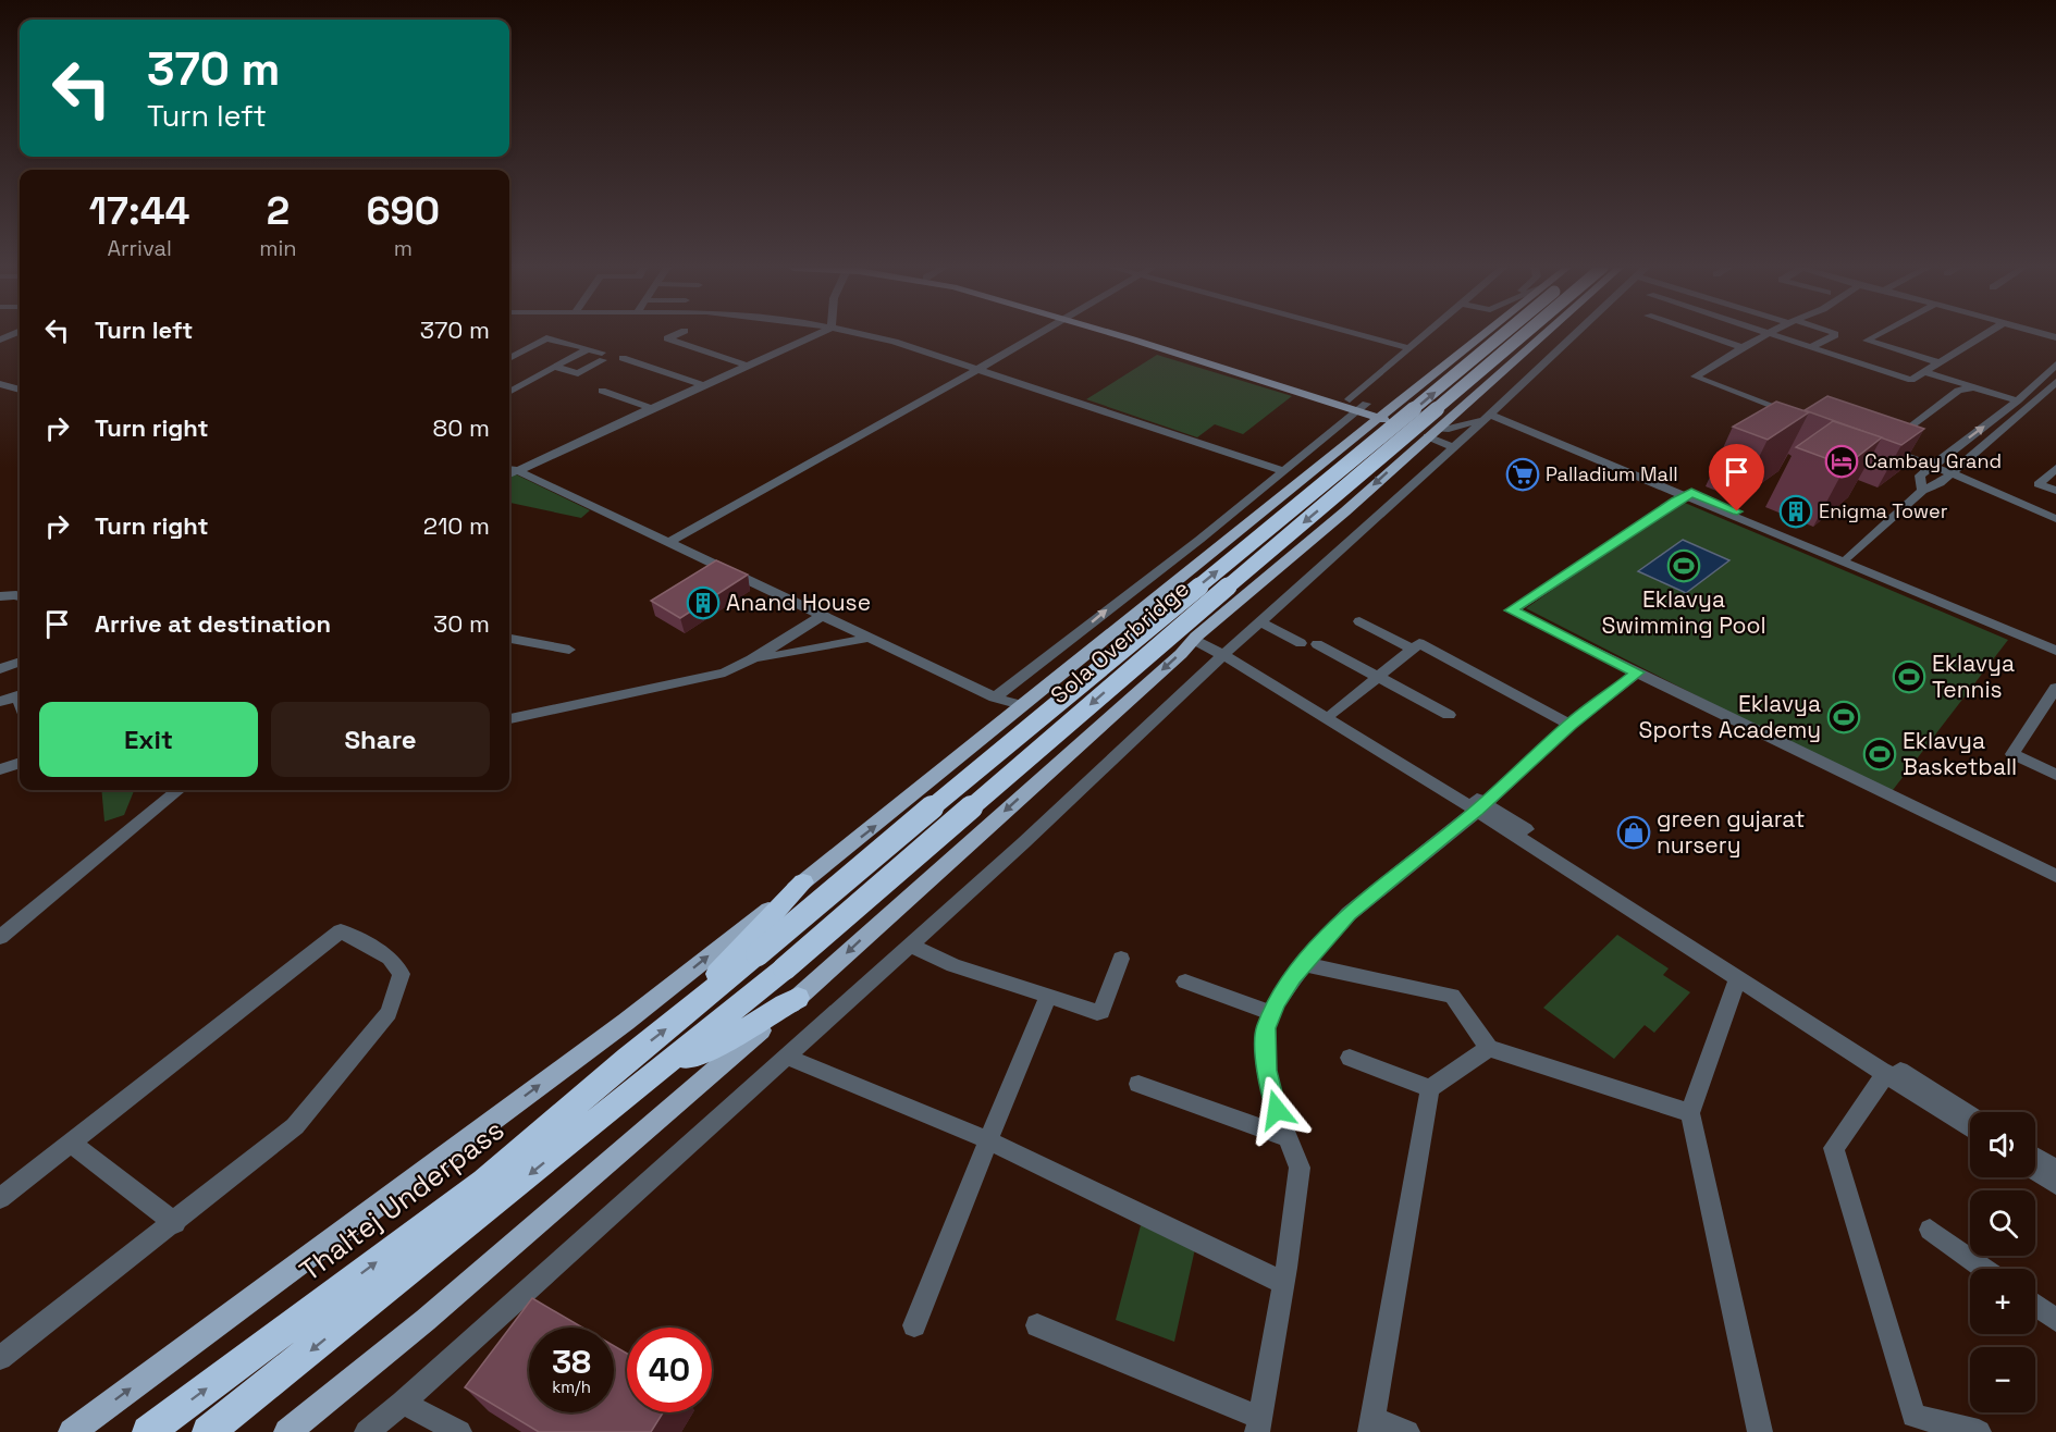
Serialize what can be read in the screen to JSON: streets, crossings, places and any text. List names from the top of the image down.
{
  "streets": {
    "highway": ["Sola Overbridge", "Thaltej Underpass"]
  },
  "crossings": [
    ["Sola Overbridge", "Thaltej Underpass"]
  ],
  "places": {
    "hotel": ["Cambay Grand"],
    "supermarket": ["Palladium Mall"],
    "building": ["Enigma Tower", "Anand House"],
    "sports": [
      "Eklavya Swimming Pool",
      "Eklavya Tennis",
      "Eklavya Sports Academy",
      "Eklavya Basketball"
    ],
    "shop": ["green gujarat nursery"]
  },
  "page": {
    "turn": ["370 m", "Turn left"],
    "eta": [
      "17:44",
      "Arrival",
      "2",
      "min",
      "690",
      "m"
    ],
    "list": [
      {
        "name": "Turn left",
        "value": "370 m"
      },
      {
        "name": "Turn right",
        "value": "80 m"
      },
      {
        "name": "Turn right",
        "value": "210 m"
      },
      {
        "name": "Arrive at destination",
        "value": "30 m"
      }
    ],
    "buttons": ["Exit", "Share"],
    "map_buttons": ["+", "−"],
    "speed": "38 km/h",
    "limit": "40"
  }
}
